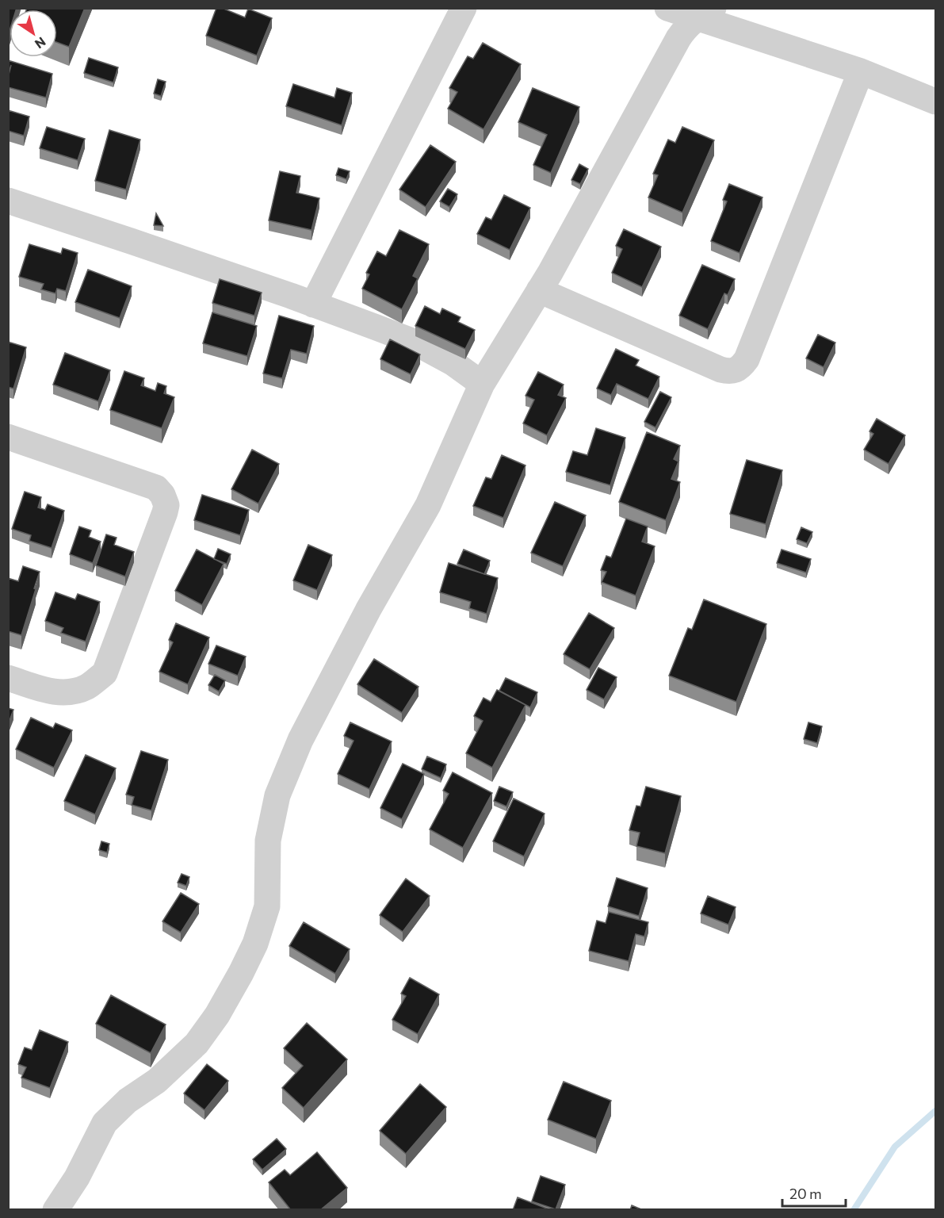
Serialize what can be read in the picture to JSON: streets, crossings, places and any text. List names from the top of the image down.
{
  "scale_bar": "20 m",
  "north": "bottom right"
}
